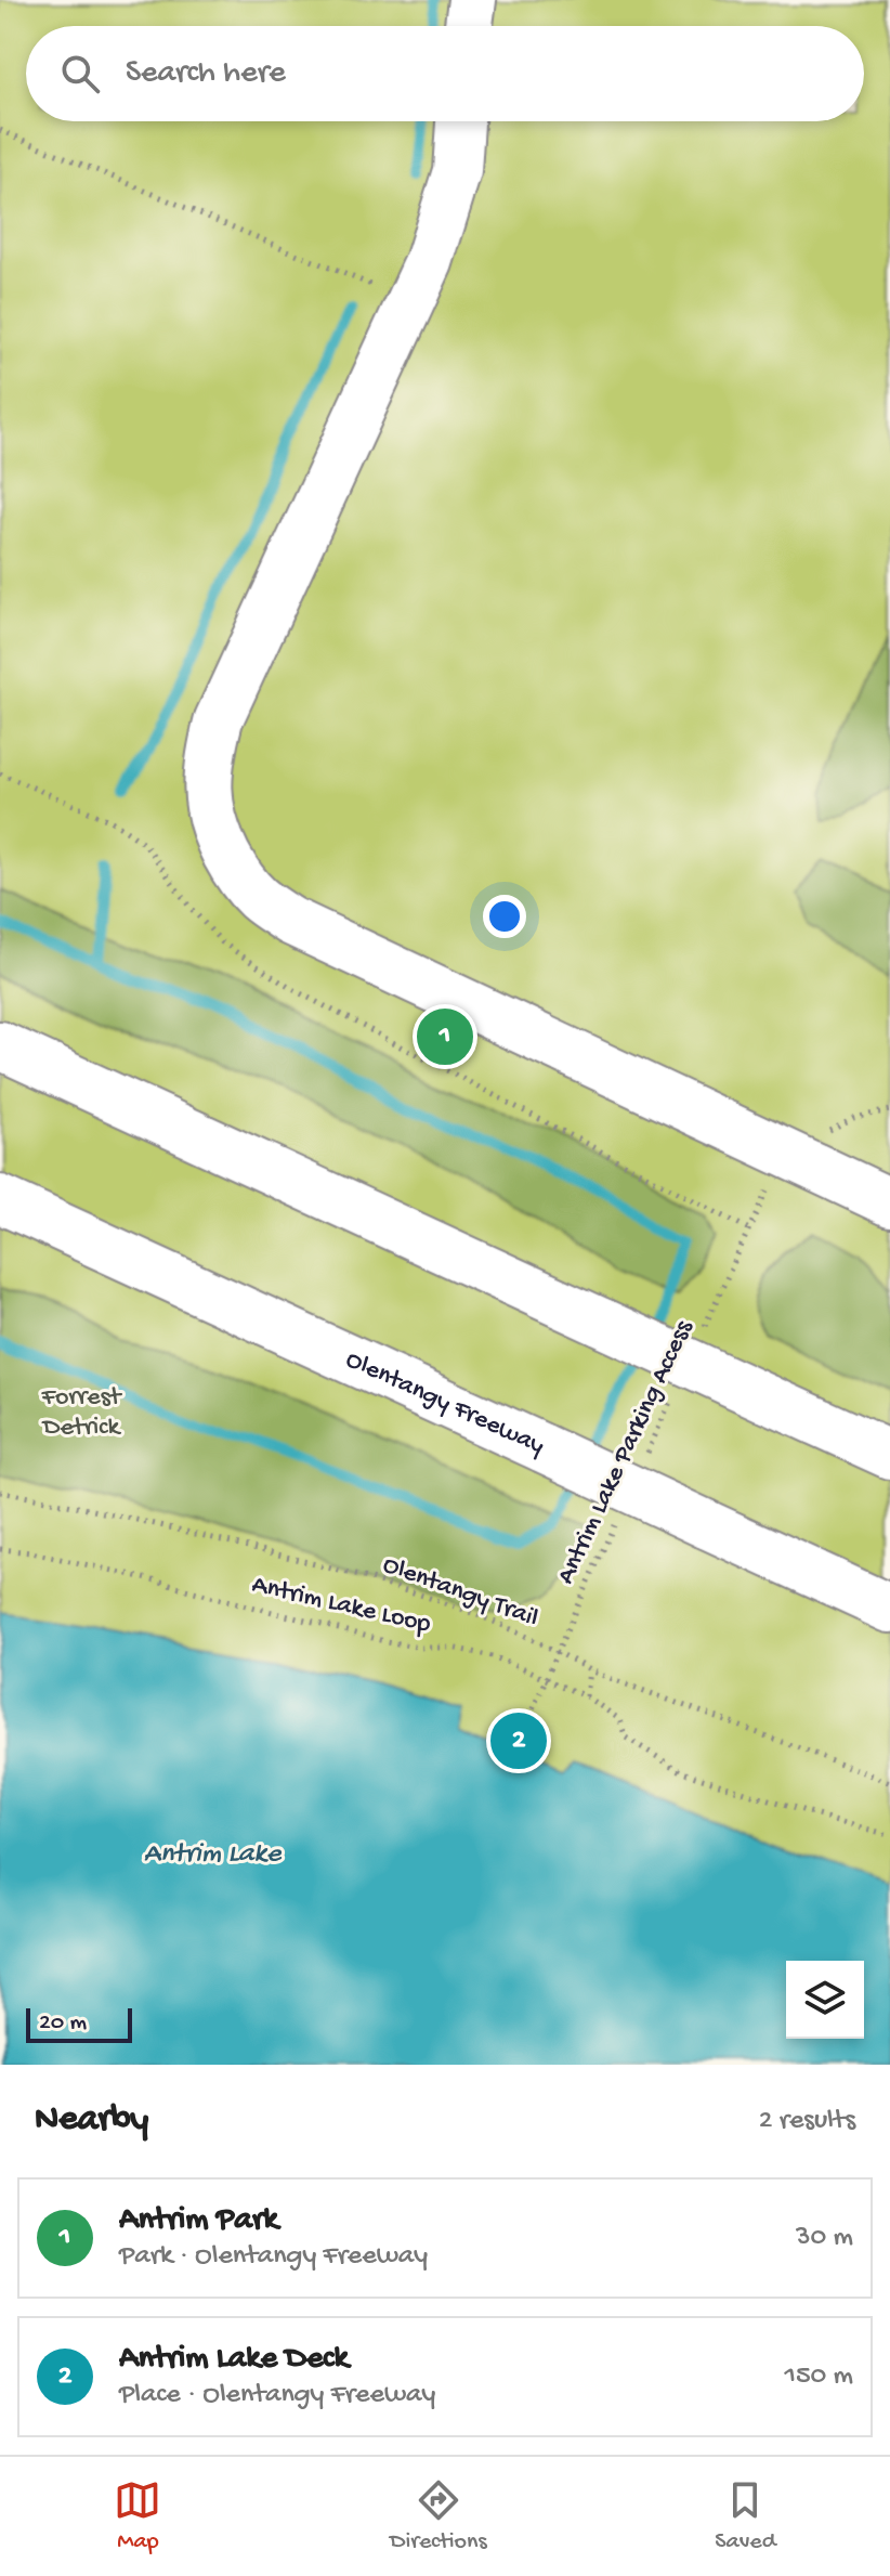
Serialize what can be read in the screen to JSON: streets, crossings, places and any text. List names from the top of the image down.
{
  "streets": {
    "main road": ["Olentangy Freeway"],
    "path": ["Antrim Lake Parking Access", "Olentangy Trail", "Antrim Lake Loop"]
  },
  "crossings": [
    ["Antrim Lake Parking Access", "Olentangy Trail"],
    ["Antrim Lake Parking Access", "Antrim Lake Loop"]
  ],
  "water": ["Antrim Lake"],
  "parks": ["Forrest Detrick"],
  "scale_bar": "20 m",
  "page": {
    "search": "Search here",
    "pins": ["1", "2"],
    "scale": "20 m",
    "heading": ["Nearby", "2 results"],
    "list": [
      {
        "mark": "1",
        "name": "Antrim Park",
        "note": "Park · Olentangy Freeway",
        "value": "30 m"
      },
      {
        "mark": "2",
        "name": "Antrim Lake Deck",
        "note": "Place · Olentangy Freeway",
        "value": "150 m"
      }
    ],
    "nav": ["Map", "Directions", "Saved"]
  }
}
